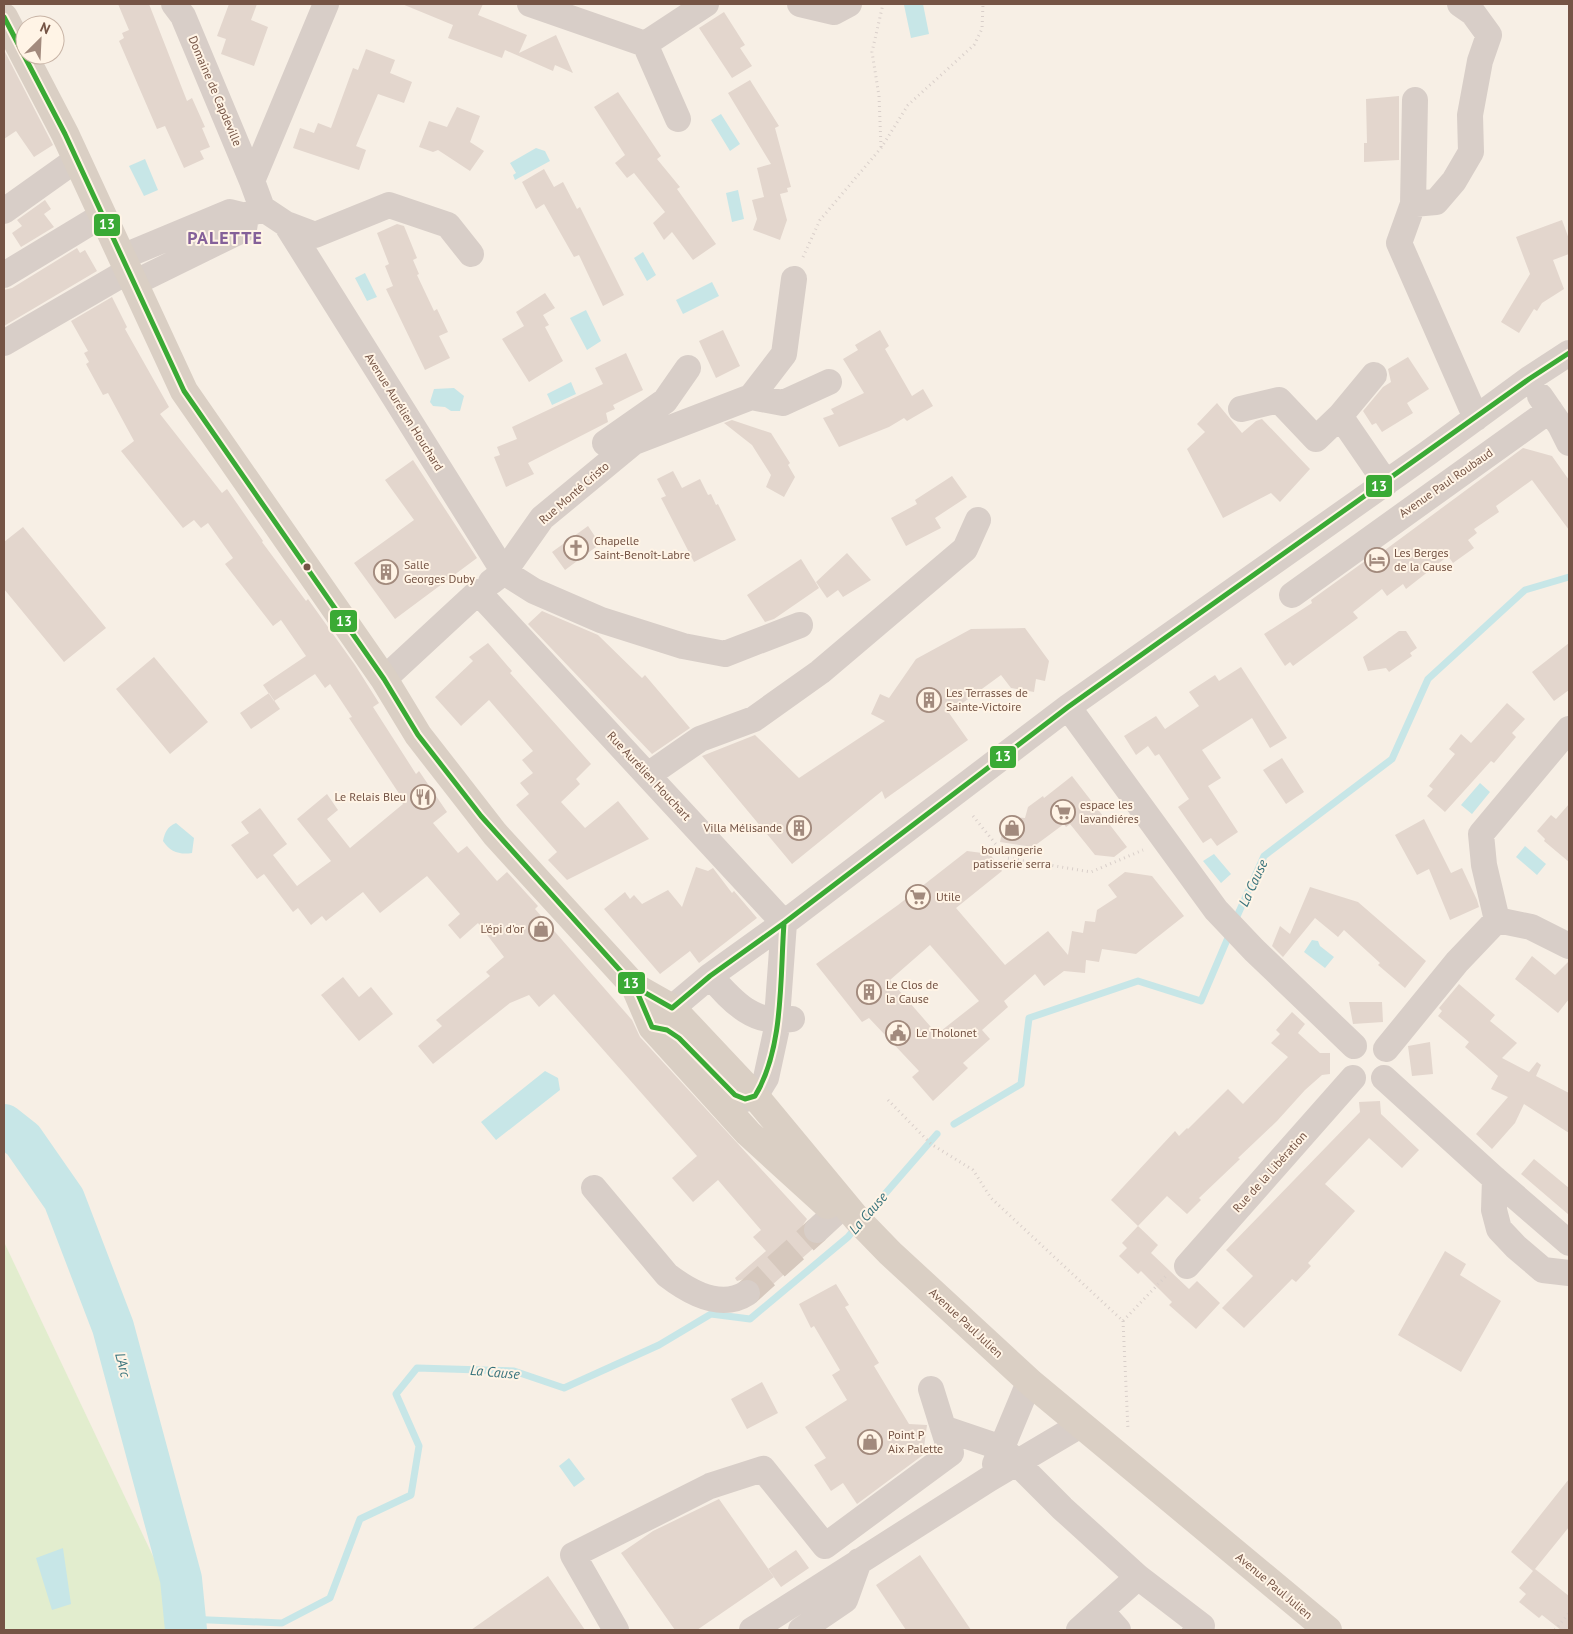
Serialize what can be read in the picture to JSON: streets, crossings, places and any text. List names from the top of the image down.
{
  "streets": {
    "main road": ["Avenue Paul Julien"],
    "street": [
      "Domaine de Capdeville",
      "Avenue Aurélien Houchard",
      "Avenue Paul Roubaud",
      "Rue Monté Cristo",
      "Rue Aurélien Houchart",
      "Rue de la Libération"
    ]
  },
  "crossings": [
    ["Avenue Aurélien Houchard", "Rue Monté Cristo"]
  ],
  "districts": ["PALETTE"],
  "water": ["La Cause", "L'Arc"],
  "places": {
    "church": ["Chapelle Saint-Benoît-Labre"],
    "hotel": ["Les Berges de la Cause"],
    "building": [
      "Salle Georges Duby",
      "Les Terrasses de Sainte-Victoire",
      "Villa Mélisande",
      "Le Clos de la Cause"
    ],
    "restaurant": ["Le Relais Bleu"],
    "supermarket": ["espace les lavandiéres", "Utile"],
    "shop": ["boulangerie patisserie serra", "L'épi d'or", "Point P Aix Palette"],
    "public building": ["Le Tholonet"]
  },
  "lines": ["transit line 13"],
  "north": "top right"
}
